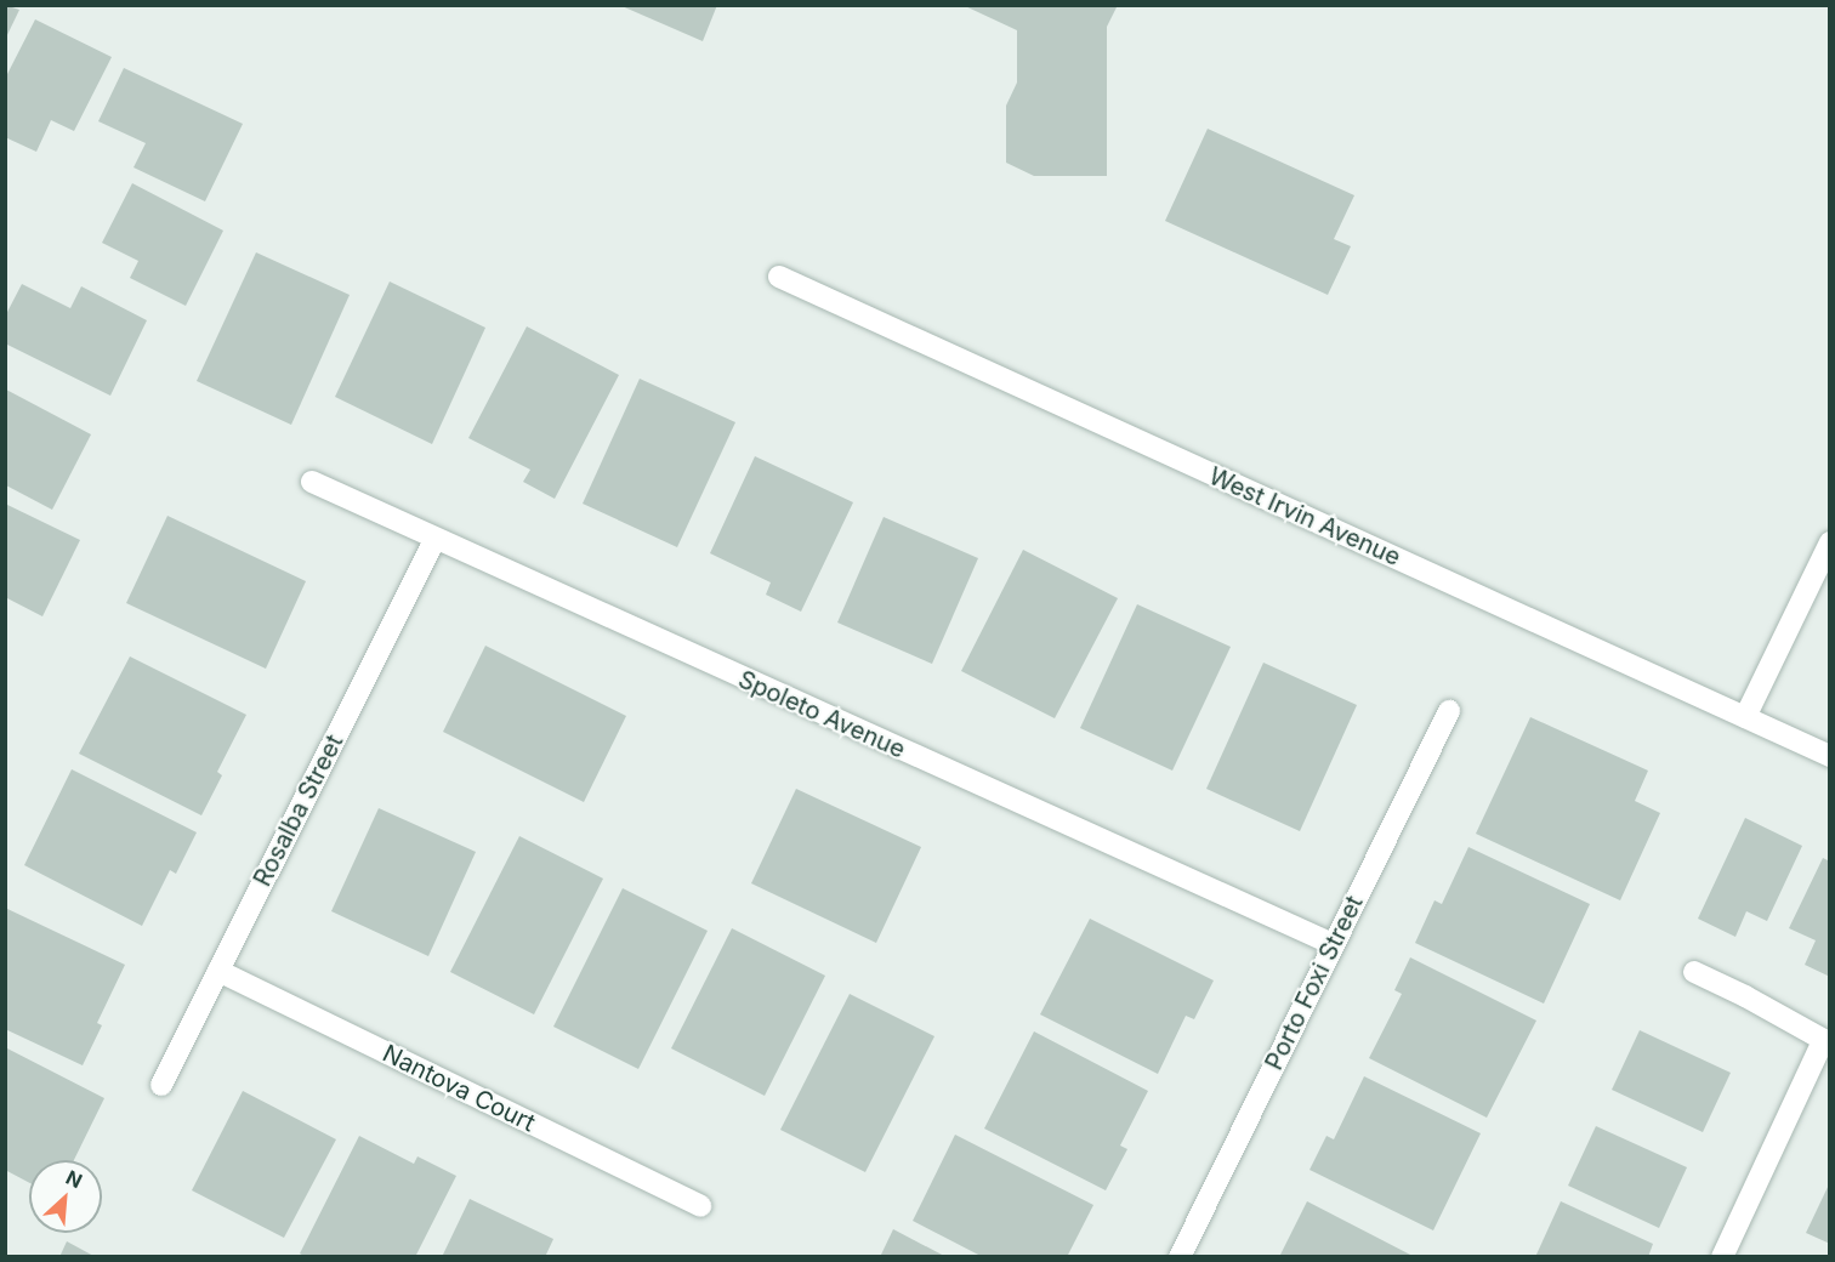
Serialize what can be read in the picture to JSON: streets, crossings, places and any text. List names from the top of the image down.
{
  "streets": {
    "street": [
      "West Irvin Avenue",
      "Spoleto Avenue",
      "Rosalba Street",
      "Porto Foxi Street",
      "Nantova Court"
    ]
  },
  "crossings": [
    ["Spoleto Avenue", "Rosalba Street"],
    ["Spoleto Avenue", "Porto Foxi Street"],
    ["Rosalba Street", "Nantova Court"]
  ],
  "north": "top right"
}
